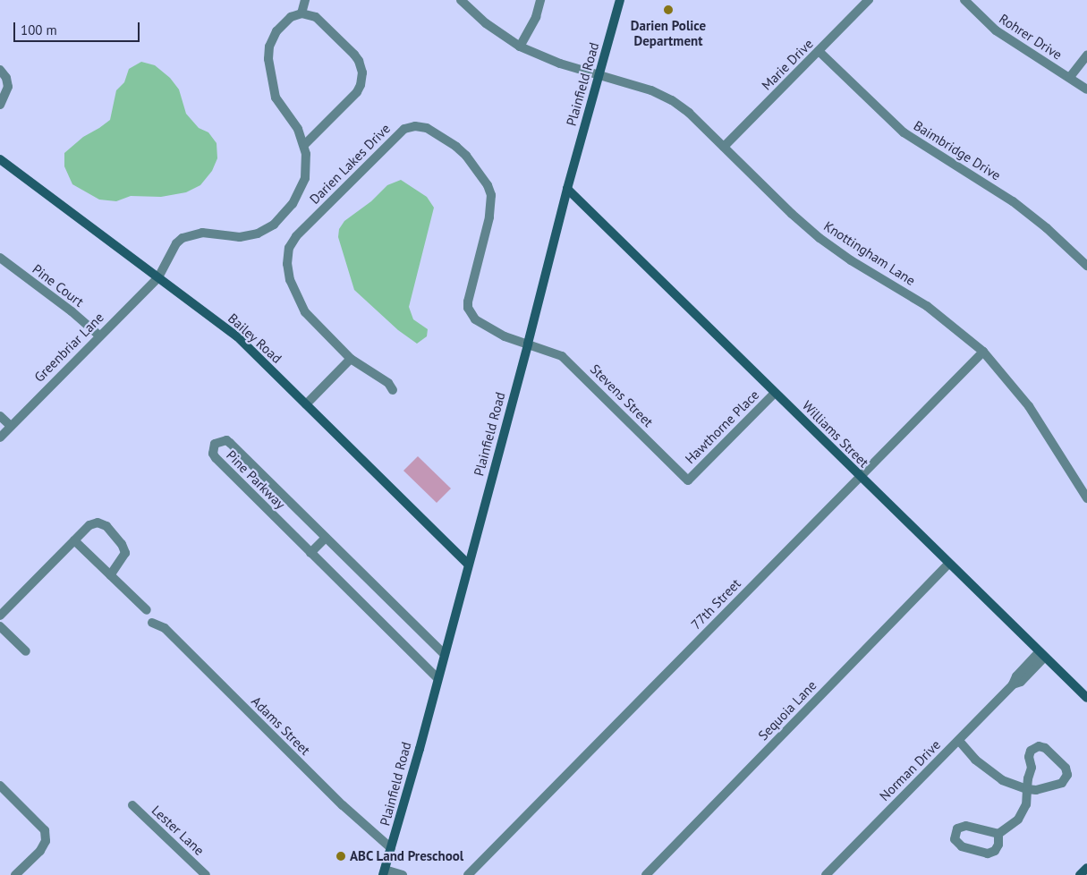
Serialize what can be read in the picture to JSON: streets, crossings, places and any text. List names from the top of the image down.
{
  "streets": {
    "street": [
      "Rohrer Drive",
      "Marie Drive",
      "Plainfield Road",
      "Baimbridge Drive",
      "Darien Lakes Drive",
      "Knottingham Lane",
      "Pine Court",
      "Bailey Road",
      "Greenbriar Lane",
      "Stevens Street",
      "Hawthorne Place",
      "Williams Street",
      "Pine Parkway",
      "77th Street",
      "Sequoia Lane",
      "Adams Street",
      "Norman Drive",
      "Lester Lane"
    ]
  },
  "crossings": [
    ["Marie Drive", "Baimbridge Drive"],
    ["Marie Drive", "Knottingham Lane"],
    ["Plainfield Road", "Darien Lakes Drive"],
    ["Plainfield Road", "Knottingham Lane"],
    ["Plainfield Road", "Bailey Road"],
    ["Plainfield Road", "Stevens Street"],
    ["Plainfield Road", "Williams Street"],
    ["Plainfield Road", "Pine Parkway"],
    ["Plainfield Road", "Adams Street"],
    ["Darien Lakes Drive", "Stevens Street"],
    ["Knottingham Lane", "77th Street"],
    ["Pine Court", "Greenbriar Lane"],
    ["Bailey Road", "Greenbriar Lane"],
    ["Stevens Street", "Hawthorne Place"],
    ["Hawthorne Place", "Williams Street"],
    ["Williams Street", "77th Street"],
    ["Williams Street", "Sequoia Lane"],
    ["Williams Street", "Norman Drive"]
  ],
  "places": ["Darien Police Department", "ABC Land Preschool"],
  "scale_bar": "100 m"
}
